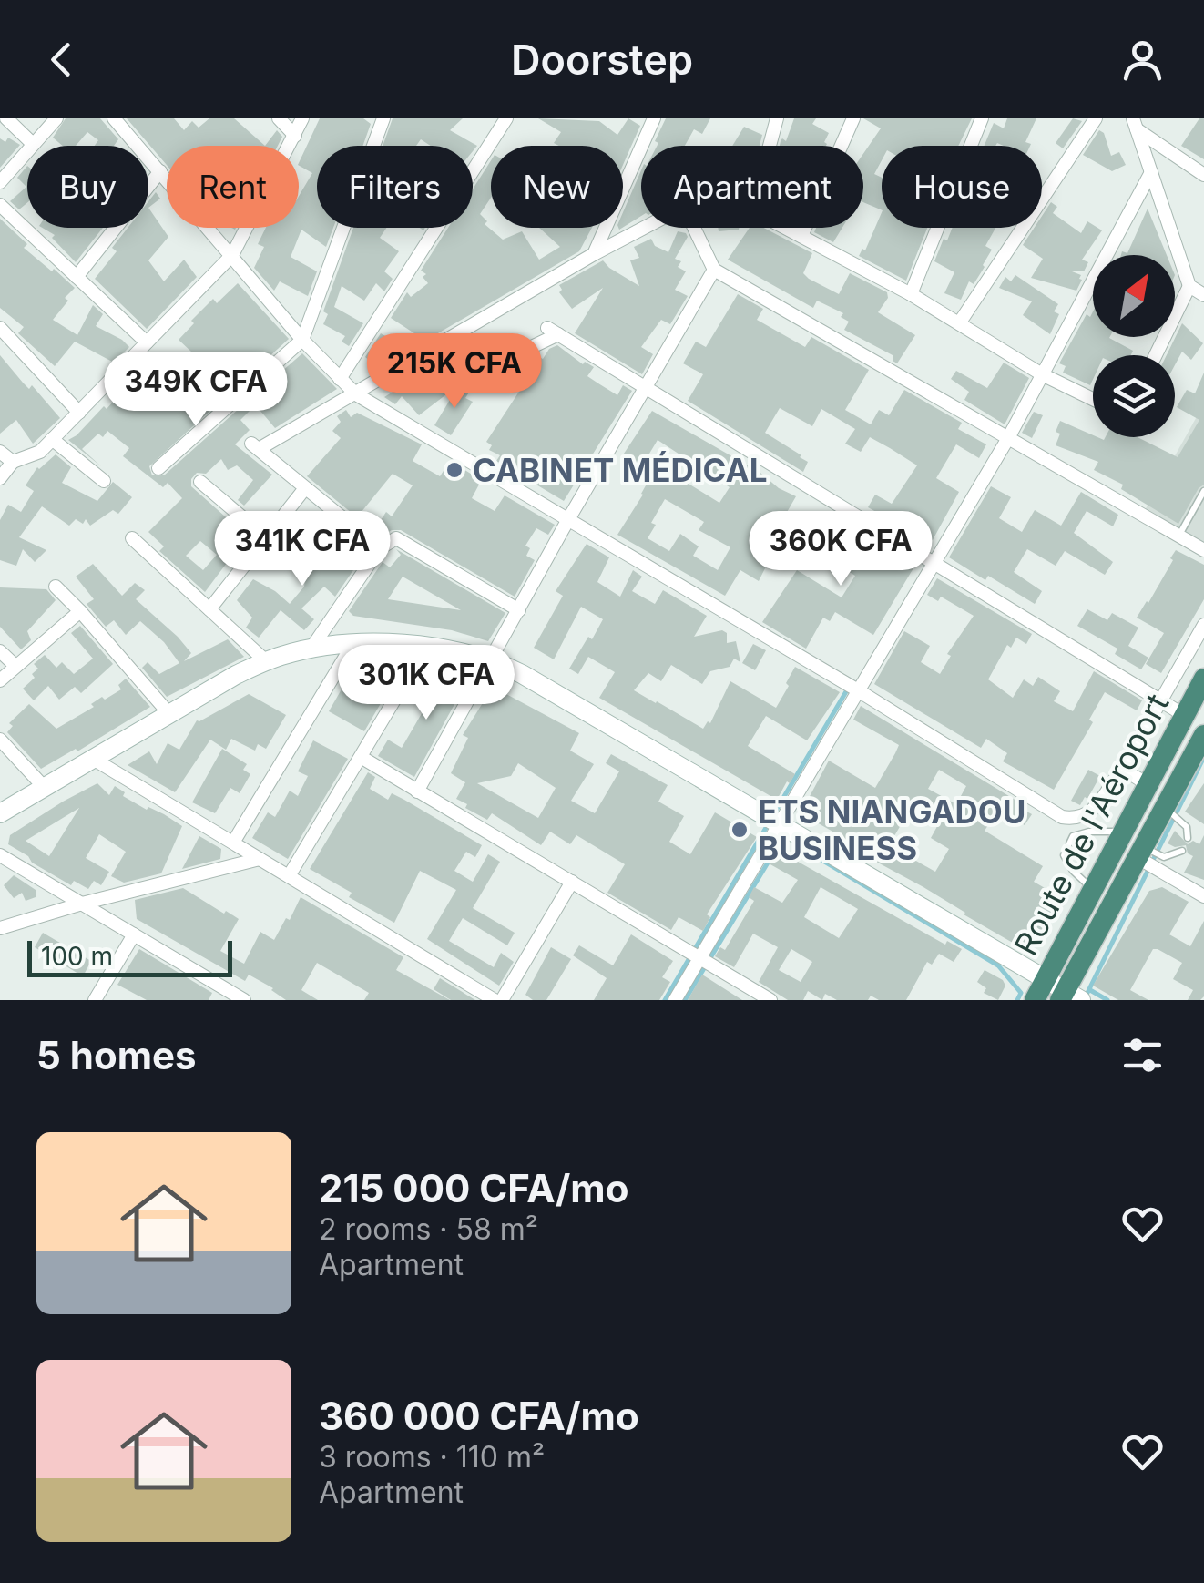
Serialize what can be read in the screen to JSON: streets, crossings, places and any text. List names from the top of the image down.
{
  "streets": {
    "highway": ["Route de l'Aéroport"]
  },
  "places": ["CABINET MÉDICAL", "ETS NIANGADOU BUSINESS"],
  "scale_bar": "100 m",
  "north": "top right",
  "page": {
    "header": "Doorstep",
    "chip": [
      "Buy",
      "Rent",
      "Filters",
      "New",
      "Apartment",
      "House"
    ],
    "price": [
      "215K CFA",
      "349K CFA",
      "341K CFA",
      "360K CFA",
      "301K CFA"
    ],
    "scale": "100 m",
    "heading": "5 homes",
    "list": [
      {
        "name": "215 000 CFA/mo",
        "note": "2 rooms · 58 m² · Apartment"
      },
      {
        "name": "360 000 CFA/mo",
        "note": "3 rooms · 110 m² · Apartment"
      }
    ]
  }
}
